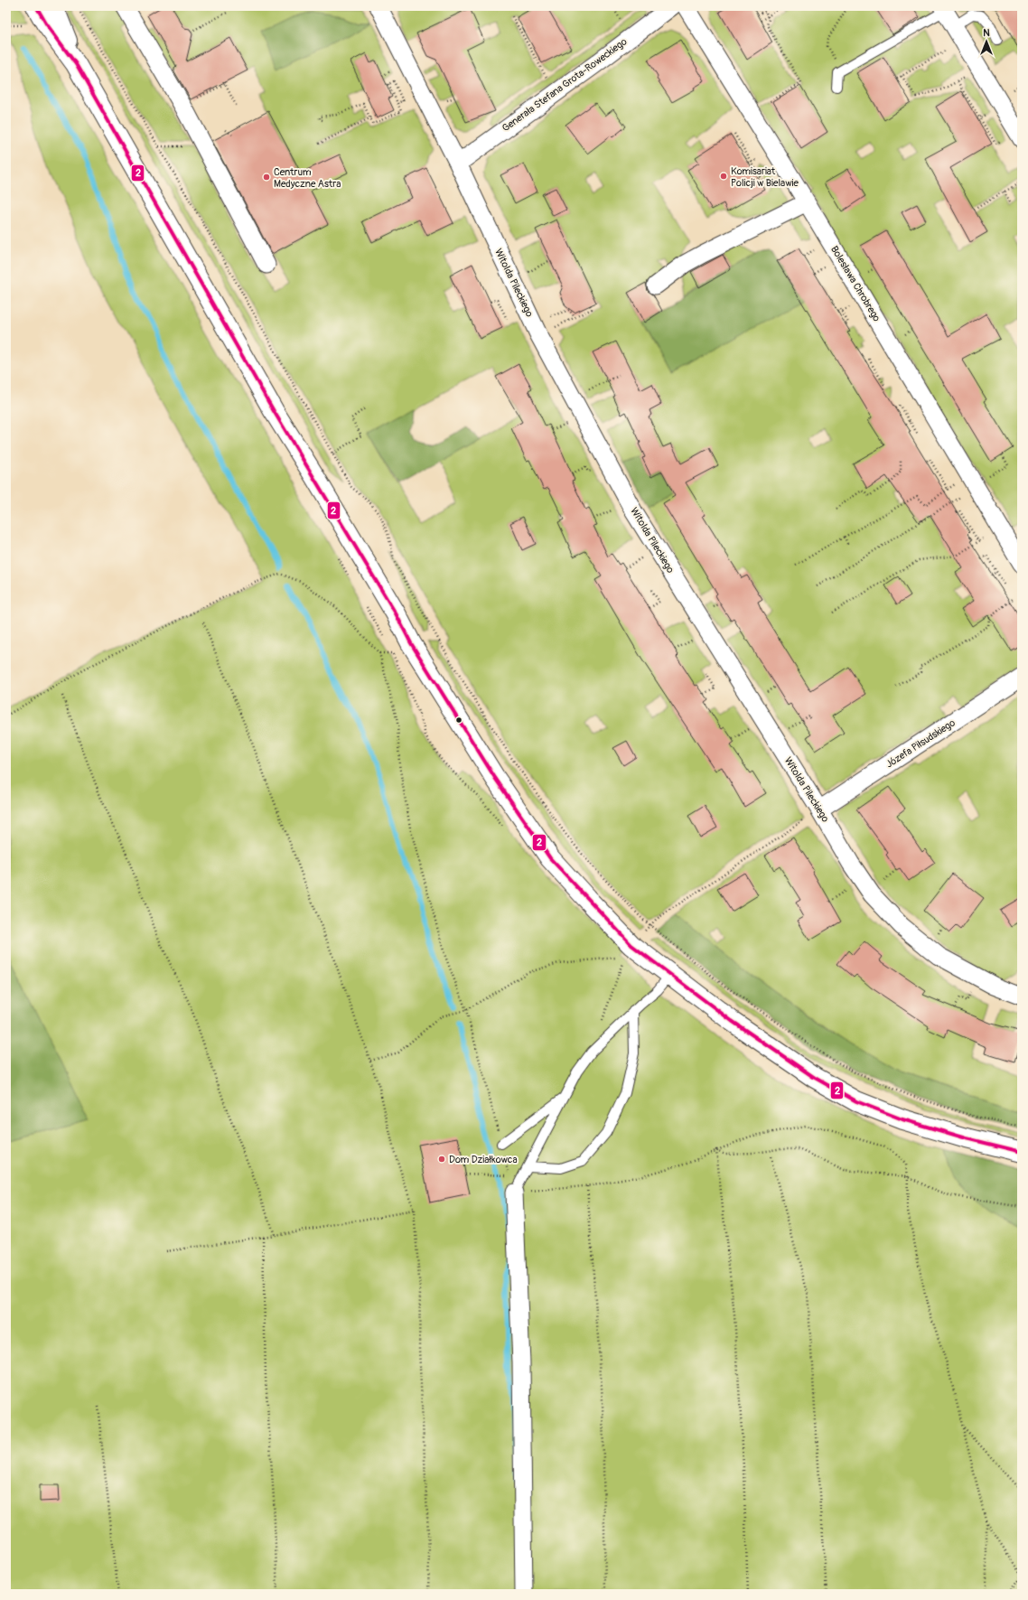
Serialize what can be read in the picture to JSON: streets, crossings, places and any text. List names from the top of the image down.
{
  "streets": {
    "street": [
      "Generała Stefana Grota-Roweckiego",
      "Witolda Pileckiego",
      "Bolesława Chrobrego",
      "Józefa Piłsudskiego"
    ]
  },
  "crossings": [
    ["Generała Stefana Grota-Roweckiego", "Witolda Pileckiego"],
    ["Witolda Pileckiego", "Józefa Piłsudskiego"]
  ],
  "places": ["Komisariat Policji w Bielawie", "Centrum Medyczne Astra", "Dom Działkowca"],
  "lines": ["transit line 2"],
  "north": "top"
}
